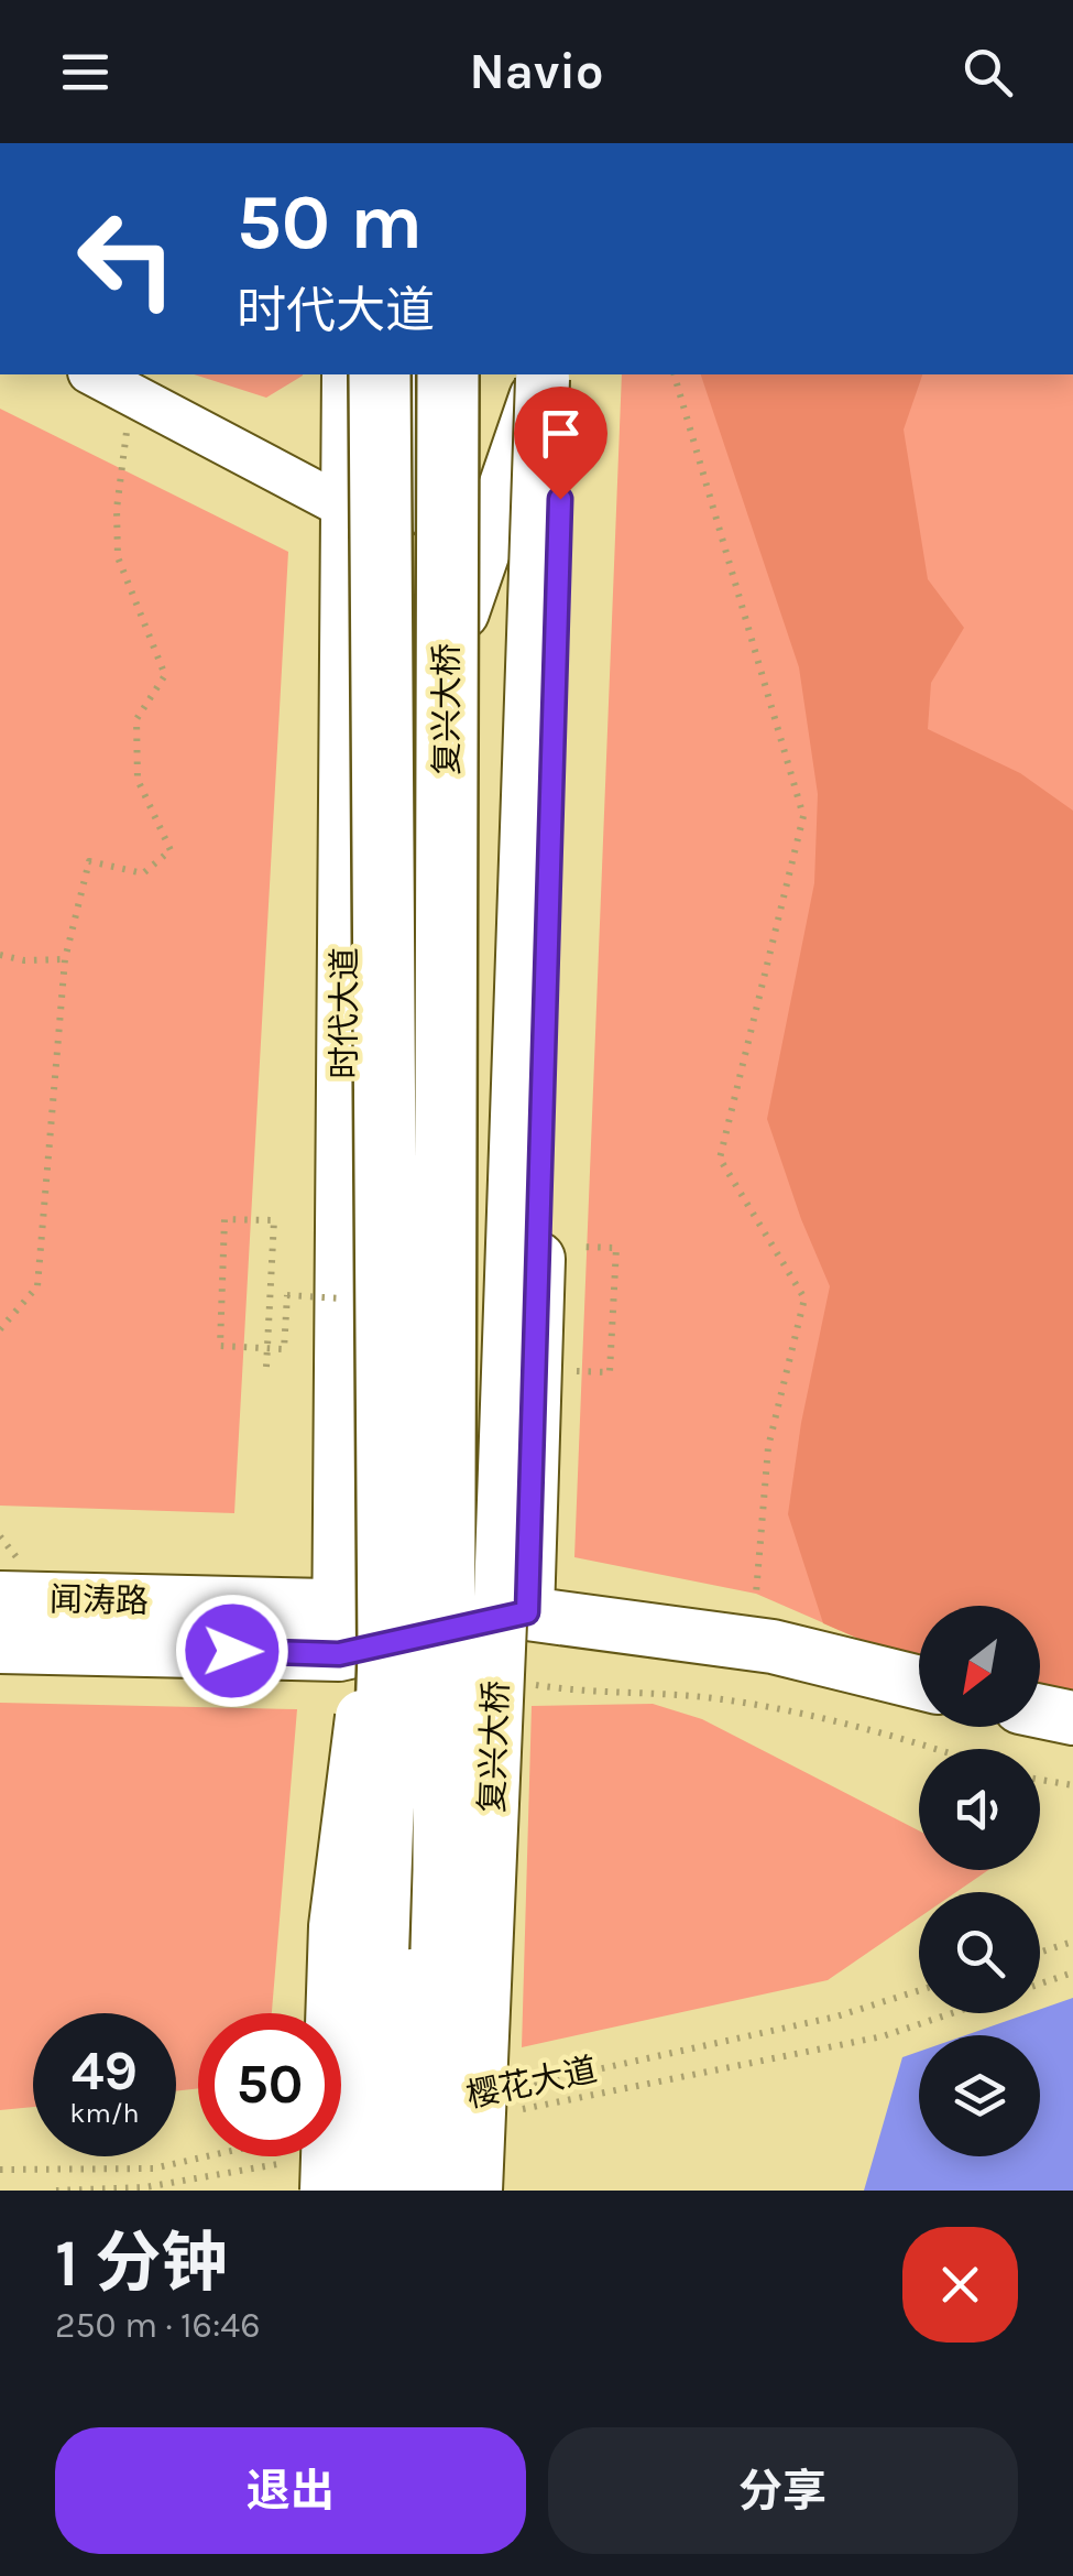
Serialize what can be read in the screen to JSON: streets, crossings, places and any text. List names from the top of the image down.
{
  "streets": {
    "highway": ["复兴大桥"],
    "main road": ["时代大道", "闻涛路"],
    "path": ["樱花大道"]
  },
  "crossings": [
    ["时代大道", "闻涛路"]
  ],
  "north": "bottom left",
  "page": {
    "header": "Navio",
    "turn": ["50 m", "时代大道"],
    "speed": "49 km/h",
    "limit": "50",
    "heading": ["1 分钟", "250 m · 16:46"],
    "buttons": ["退出", "分享"]
  }
}
